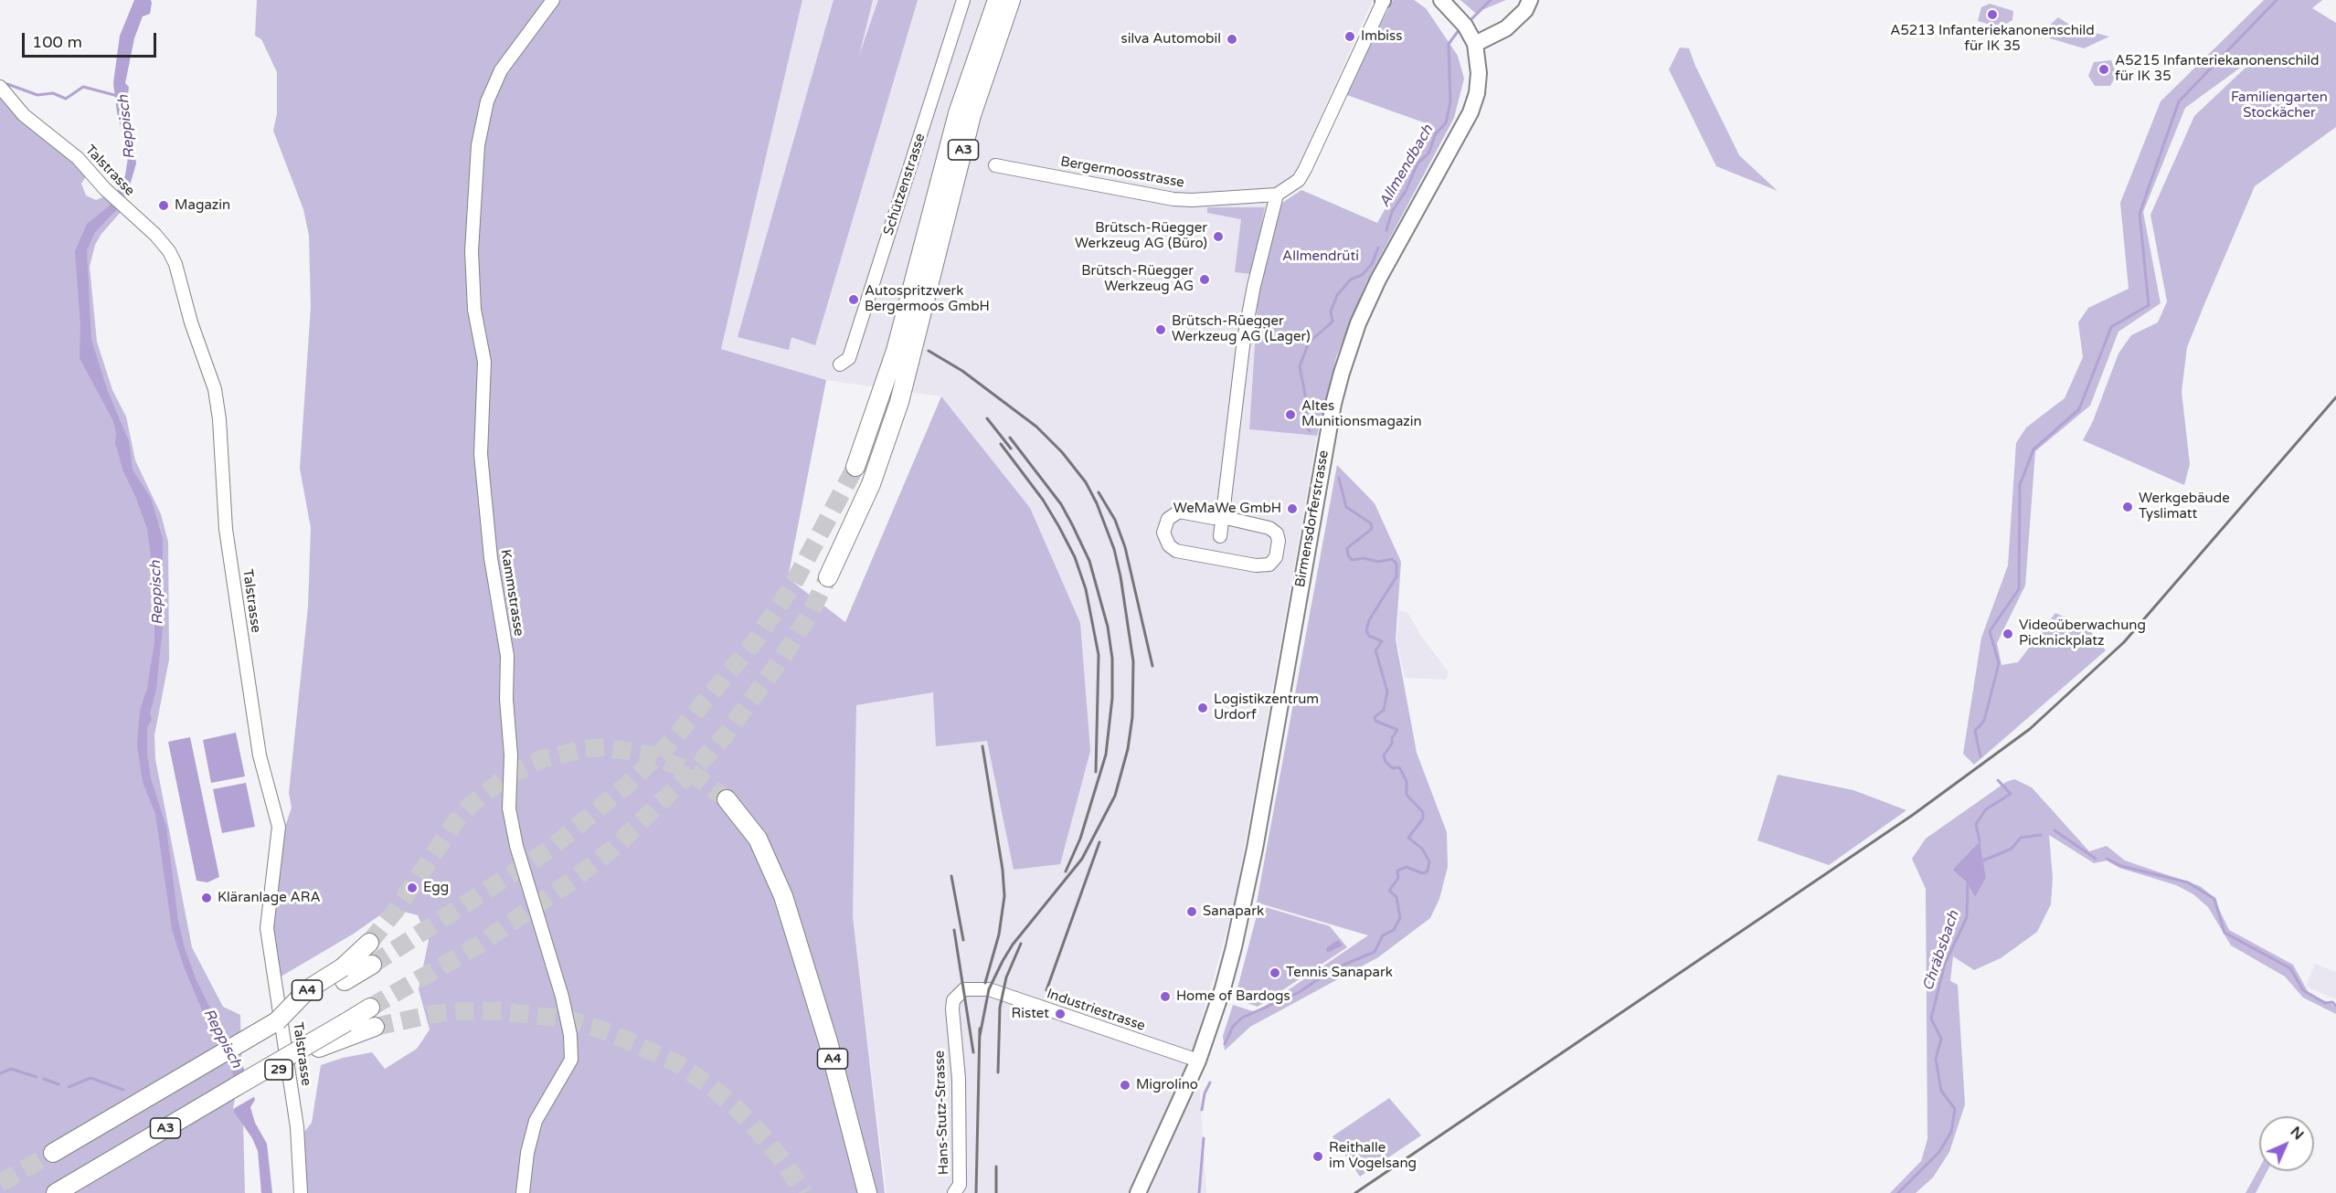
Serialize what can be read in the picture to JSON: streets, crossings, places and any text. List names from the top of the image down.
{
  "streets": {
    "highway": ["A3", "A4"],
    "main road": ["Birmensdorferstrasse"],
    "street": [
      "Talstrasse",
      "Bergermoosstrasse",
      "Schützenstrasse",
      "Kammstrasse",
      "Industriestrasse",
      "Hans-Stutz-Strasse"
    ]
  },
  "crossings": [
    ["Birmensdorferstrasse", "Industriestrasse"],
    ["Industriestrasse", "Hans-Stutz-Strasse"]
  ],
  "water": ["Reppisch", "Allmendbach", "Chräbsbach"],
  "parks": ["Familiengarten Stockächer", "Allmendrüti"],
  "places": [
    "A5213 Infanteriekanonenschild für IK 35",
    "Imbiss",
    "silva Automobil",
    "A5215 Infanteriekanonenschild für IK 35",
    "Magazin",
    "Brütsch-Rüegger Werkzeug AG (Büro)",
    "Brütsch-Rüegger Werkzeug AG",
    "Autospritzwerk Bergermoos GmbH",
    "Brütsch-Rüegger Werkzeug AG (Lager)",
    "Altes Munitionsmagazin",
    "Werkgebäude Tyslimatt",
    "WeMaWe GmbH",
    "Videoüberwachung Picknickplatz",
    "Logistikzentrum Urdorf",
    "Egg",
    "Kläranlage ARA",
    "Sanapark",
    "Tennis Sanapark",
    "Home of Bardogs",
    "Ristet",
    "Migrolino",
    "Reithalle im Vogelsang"
  ],
  "scale_bar": "100 m",
  "north": "top right"
}
